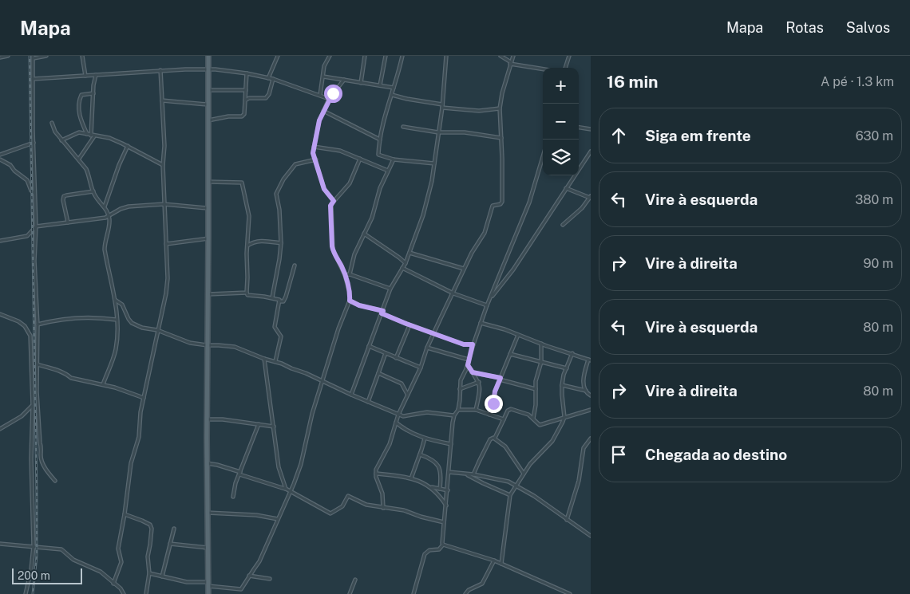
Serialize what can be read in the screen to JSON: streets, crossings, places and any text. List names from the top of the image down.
{
  "scale_bar": "200 m",
  "page": {
    "header": "Mapa",
    "nav": ["Mapa", "Rotas", "Salvos"],
    "heading": ["16 min", "A pé · 1.3 km"],
    "map_buttons": ["+", "−"],
    "list": [
      ["Siga em frente", "630 m"],
      ["Vire à esquerda", "380 m"],
      ["Vire à direita", "90 m"],
      ["Vire à esquerda", "80 m"],
      ["Vire à direita", "80 m"],
      "Chegada ao destino"
    ],
    "scale": "200 m"
  }
}
